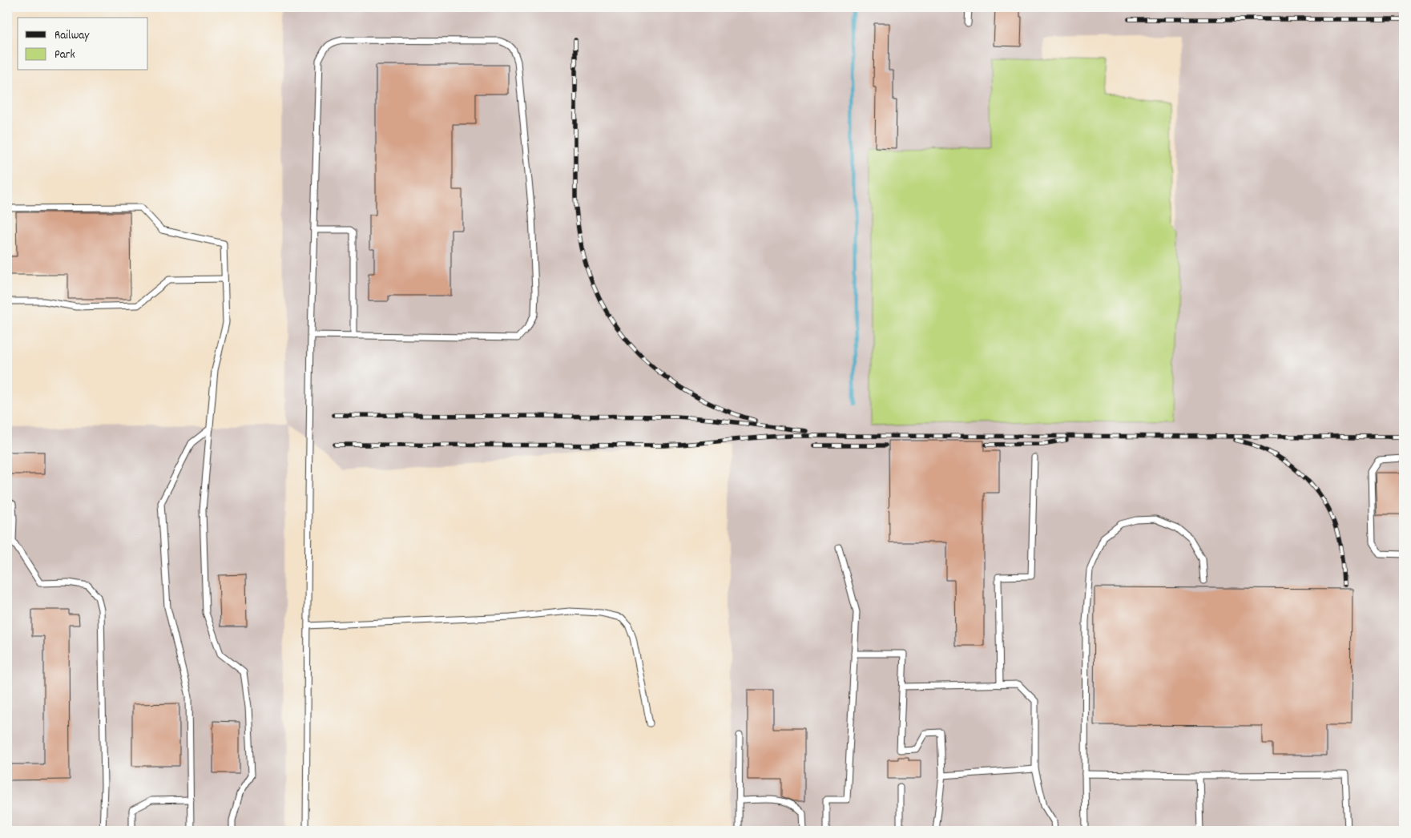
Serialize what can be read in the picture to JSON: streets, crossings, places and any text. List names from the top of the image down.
{
  "legend": ["Railway", "Park"]
}
